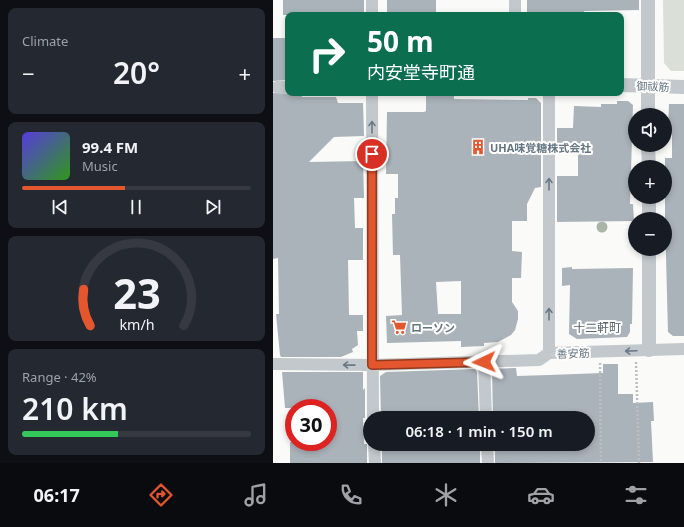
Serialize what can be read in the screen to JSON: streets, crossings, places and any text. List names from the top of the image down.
{
  "streets": {
    "street": ["御祓筋", "善安筋"]
  },
  "one_way": ["善安筋"],
  "districts": ["十二軒町"],
  "places": {
    "building": ["UHA味覚糖株式会社"],
    "supermarket": ["ローソン"]
  },
  "page": {
    "tile": [
      "Climate",
      ["Range · 42%", "210 km"]
    ],
    "turn": ["50 m", "内安堂寺町通"],
    "heat": ["−", "20°", "+"],
    "map_buttons": ["+", "−"],
    "song": ["99.4 FM", "Music"],
    "limit": "30",
    "trip": "06:18 · 1 min · 150 m",
    "tabs": "06:17",
    "gauge": ["23", "km/h"]
  }
}
